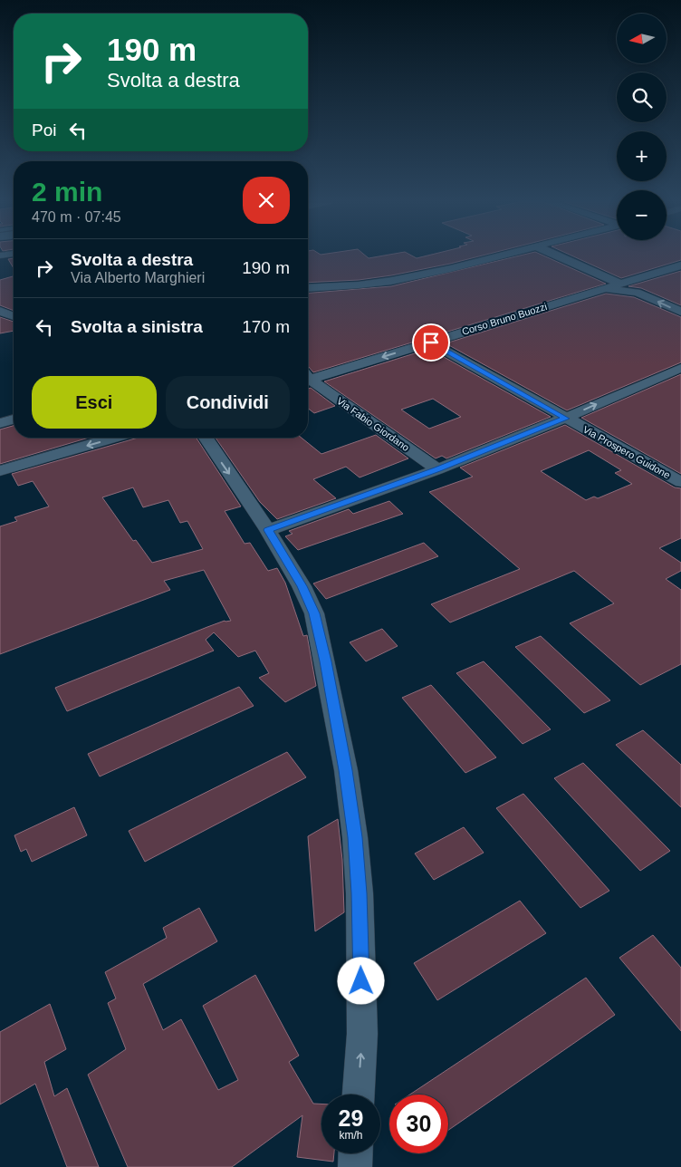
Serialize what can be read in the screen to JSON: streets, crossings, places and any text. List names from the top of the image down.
{
  "streets": {
    "street": ["Corso Bruno Buozzi", "Via Fabio Giordano", "Via Prospero Guidone"]
  },
  "crossings": [
    ["Corso Bruno Buozzi", "Via Prospero Guidone"]
  ],
  "north": "left",
  "page": {
    "map_buttons": ["+", "−"],
    "turn": ["190 m", "Svolta a destra"],
    "then": "Poi",
    "heading": ["2 min", "470 m · 07:45"],
    "list": [
      {
        "name": "Svolta a destra",
        "note": "Via Alberto Marghieri",
        "value": "190 m"
      },
      {
        "name": "Svolta a sinistra",
        "value": "170 m"
      }
    ],
    "buttons": ["Esci", "Condividi"],
    "speed": "29 km/h",
    "limit": "30"
  }
}
